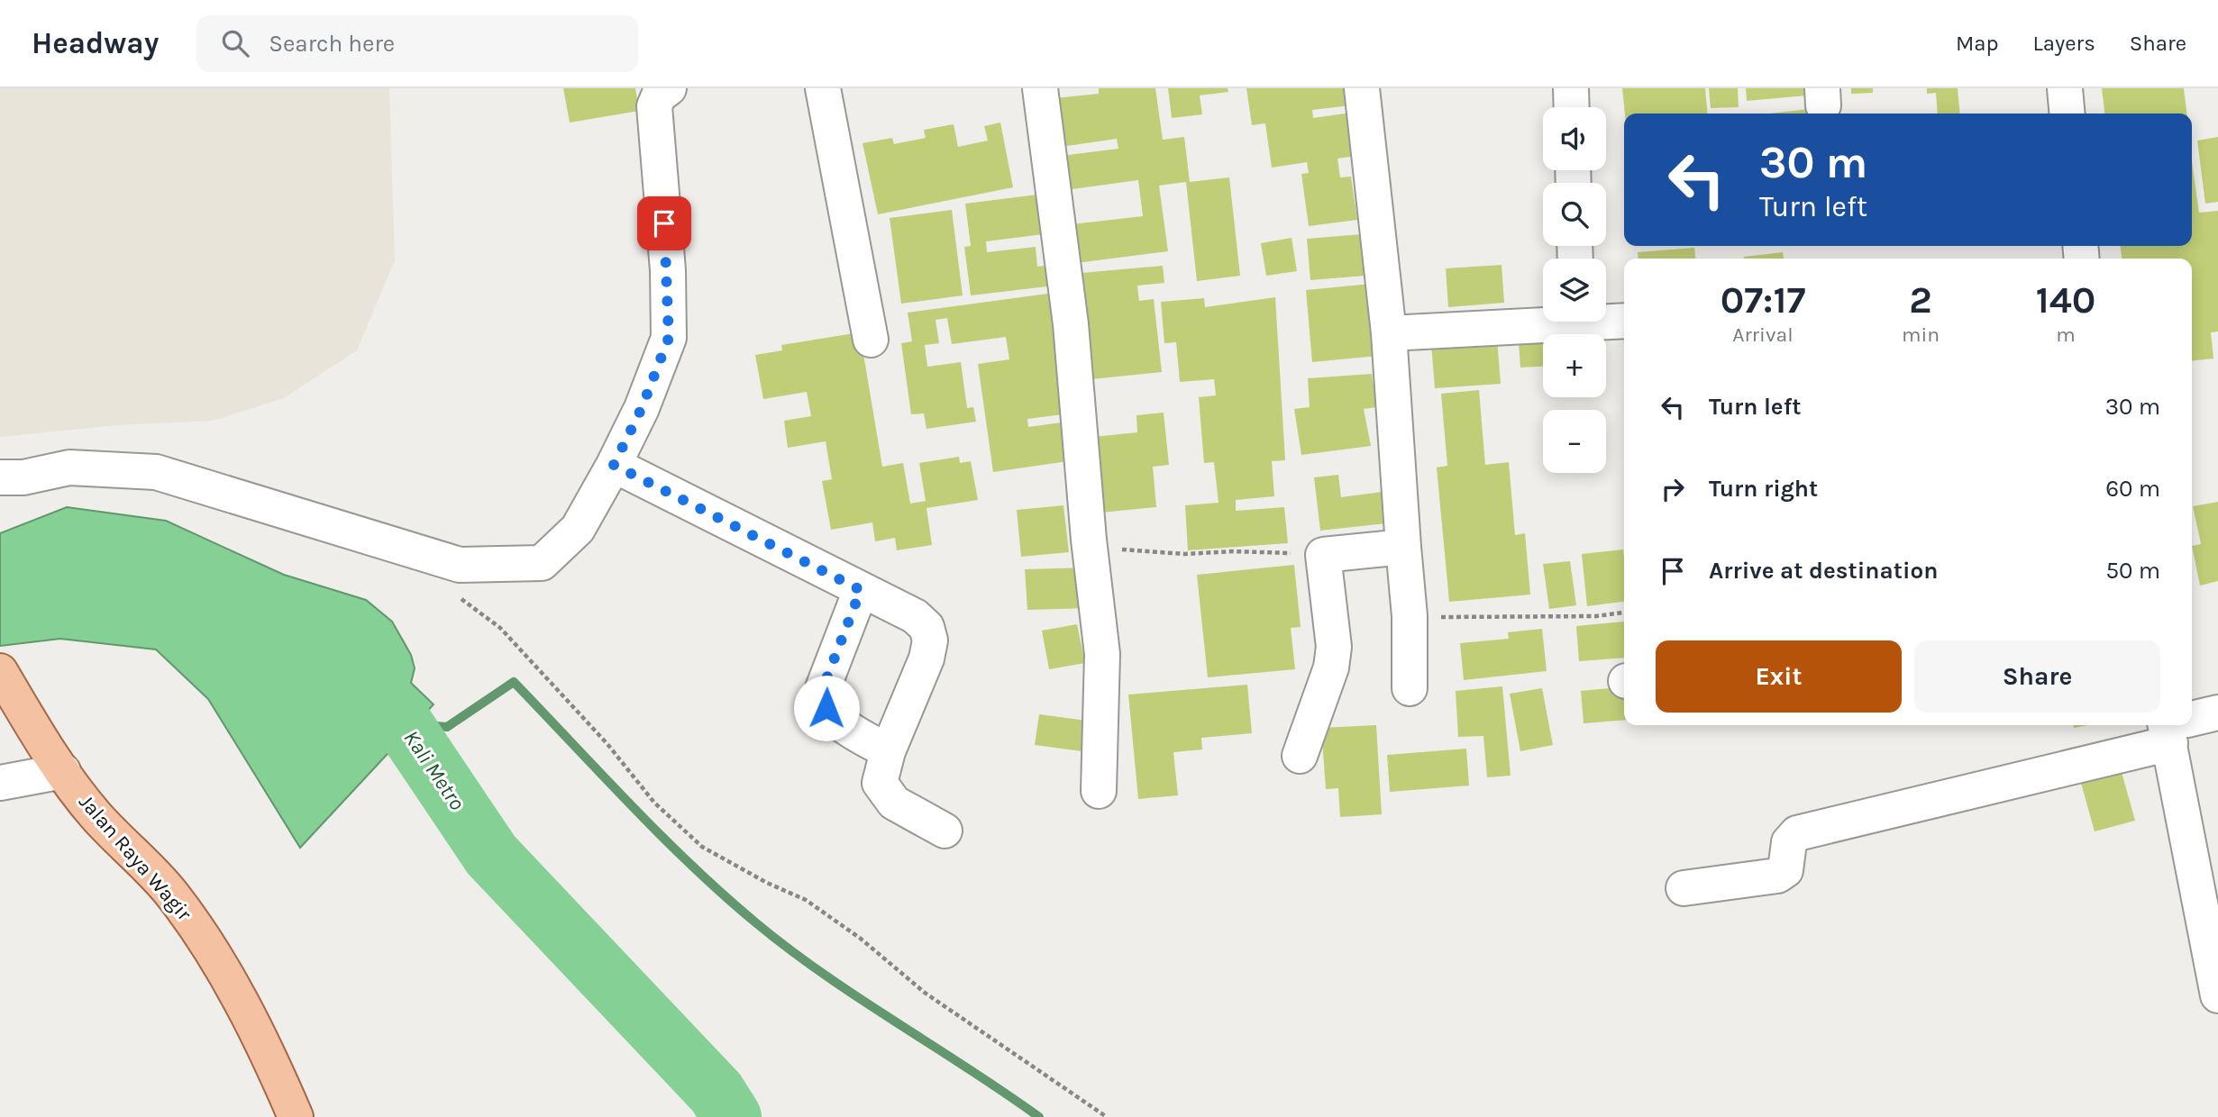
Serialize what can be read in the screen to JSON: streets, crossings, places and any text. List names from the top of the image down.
{
  "streets": {
    "main road": ["Jalan Raya Wagir"]
  },
  "water": ["Kali Metro"],
  "page": {
    "header": "Headway",
    "search": "Search here",
    "nav": ["Map", "Layers", "Share"],
    "map_buttons": ["+", "−"],
    "turn": ["30 m", "Turn left"],
    "eta": [
      "07:17",
      "Arrival",
      "2",
      "min",
      "140",
      "m"
    ],
    "list": [
      {
        "name": "Turn left",
        "value": "30 m"
      },
      {
        "name": "Turn right",
        "value": "60 m"
      },
      {
        "name": "Arrive at destination",
        "value": "50 m"
      }
    ],
    "buttons": ["Exit", "Share"]
  }
}
